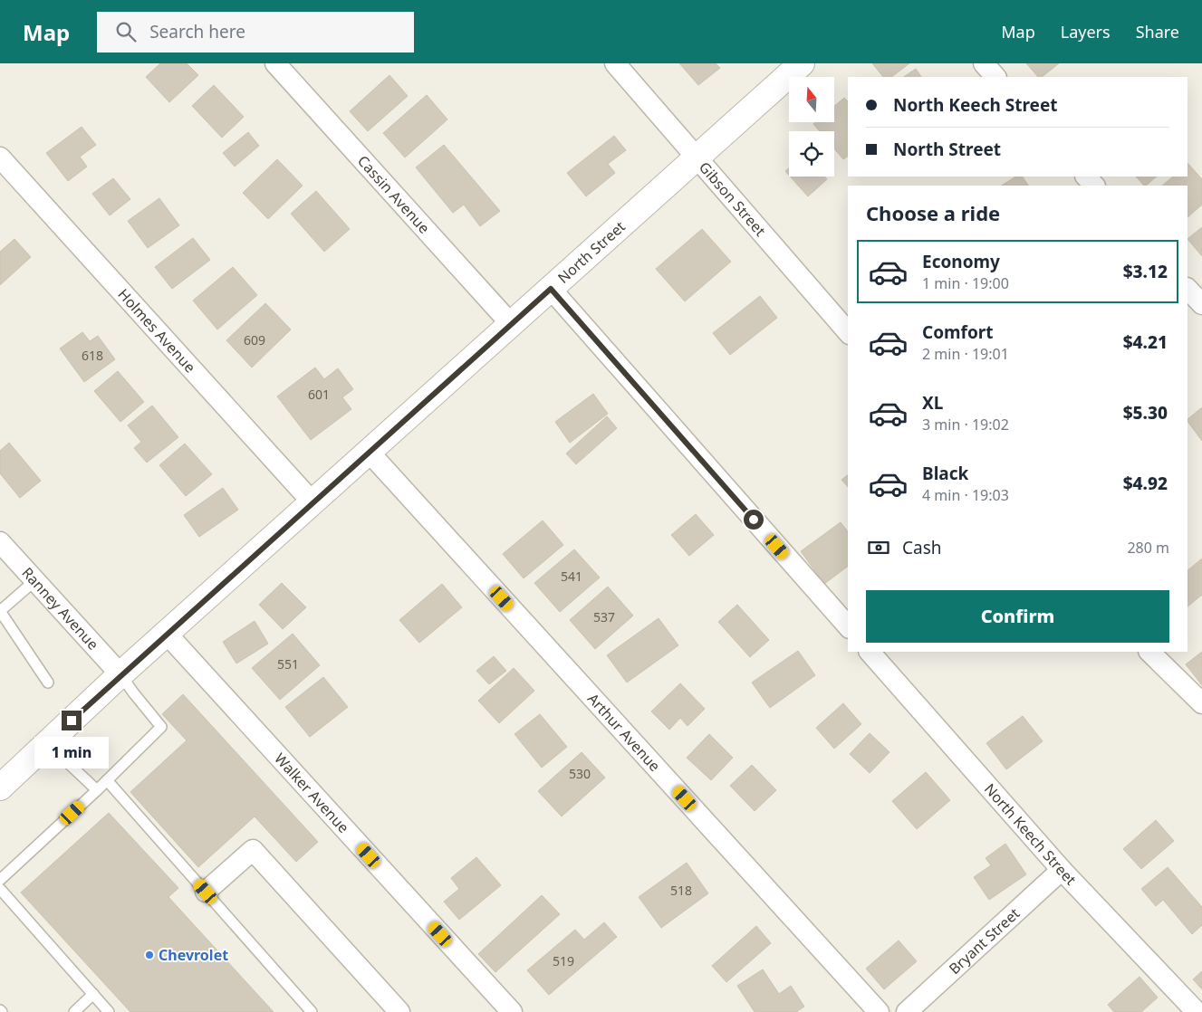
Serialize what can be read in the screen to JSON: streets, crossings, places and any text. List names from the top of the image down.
{
  "streets": {
    "street": [
      "Cassin Avenue",
      "Gibson Street",
      "North Street",
      "Holmes Avenue",
      "Ranney Avenue",
      "Arthur Avenue",
      "Walker Avenue",
      "North Keech Street",
      "Bryant Street"
    ]
  },
  "crossings": [
    ["Cassin Avenue", "North Street"],
    ["Gibson Street", "North Street"],
    ["North Street", "Holmes Avenue"],
    ["North Street", "Ranney Avenue"],
    ["North Street", "Arthur Avenue"],
    ["North Street", "Walker Avenue"],
    ["North Keech Street", "Bryant Street"]
  ],
  "places": ["Chevrolet"],
  "house_numbers": [
    "609",
    "618",
    "601",
    "541",
    "537",
    "551",
    "530",
    "518",
    "519"
  ],
  "north": "top",
  "page": {
    "header": "Map",
    "search": "Search here",
    "nav": ["Map", "Layers", "Share"],
    "banner": ["North Keech Street", "North Street"],
    "heading": "Choose a ride",
    "list": [
      {
        "name": "Economy",
        "note": "1 min · 19:00",
        "value": "$3.12"
      },
      {
        "name": "Comfort",
        "note": "2 min · 19:01",
        "value": "$4.21"
      },
      {
        "name": "XL",
        "note": "3 min · 19:02",
        "value": "$5.30"
      },
      {
        "name": "Black",
        "note": "4 min · 19:03",
        "value": "$4.92"
      }
    ],
    "pay": ["Cash", "280 m"],
    "buttons": "Confirm",
    "bubble": "1 min"
  }
}
